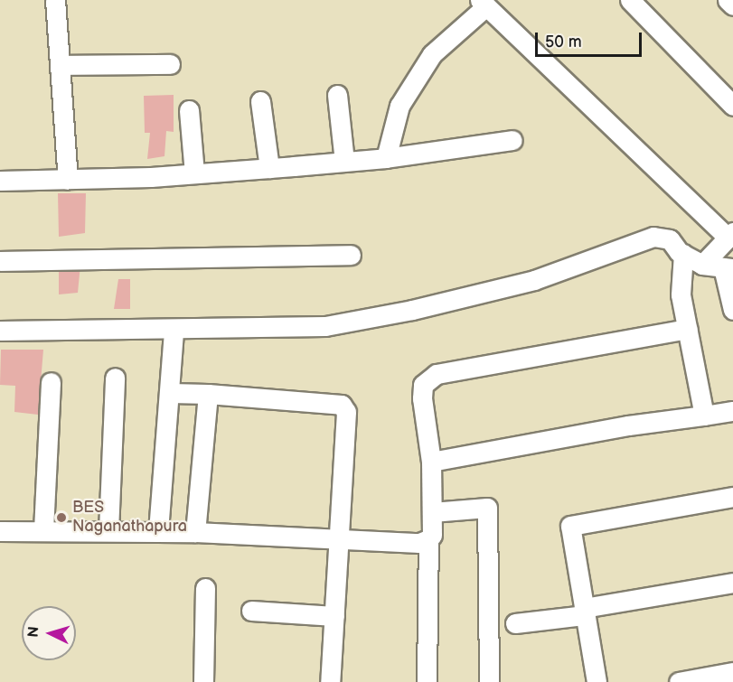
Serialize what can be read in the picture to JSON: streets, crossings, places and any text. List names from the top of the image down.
{
  "places": ["BES Naganathapura"],
  "scale_bar": "50 m",
  "north": "left"
}
